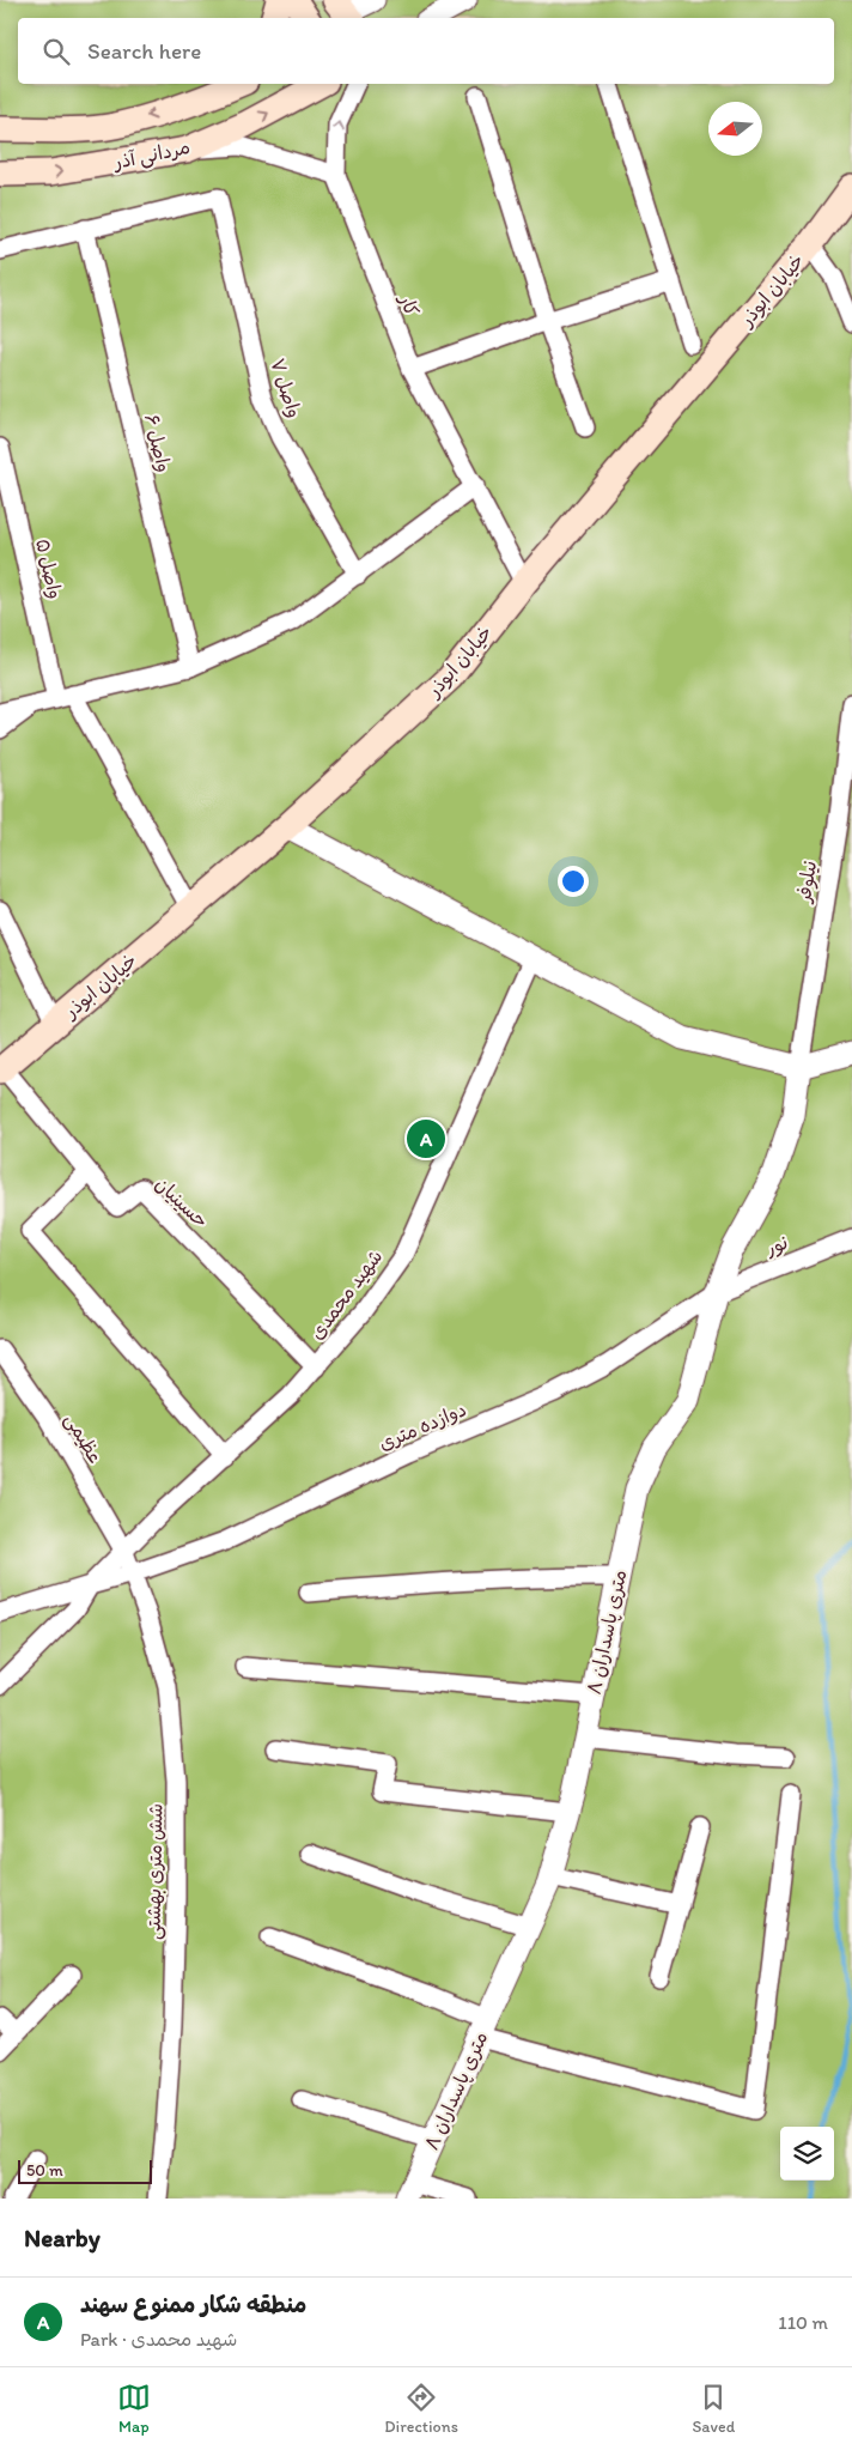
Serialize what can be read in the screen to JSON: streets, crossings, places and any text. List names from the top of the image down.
{
  "streets": {
    "main road": ["مردانی آذر", "خیابان ابوذر"],
    "street": [
      "کار",
      "واصل ۷",
      "واصل ۶",
      "واصل ۵",
      "نیلوفر",
      "حسینیان",
      "نور",
      "شهید محمدی",
      "دوازده متری",
      "عظیمی",
      "۸ متری پاسداران",
      "شش متری بهشتی"
    ]
  },
  "crossings": [
    ["خیابان ابوذر", "کار"],
    ["خیابان ابوذر", "واصل ۵"],
    ["خیابان ابوذر", "حسینیان"],
    ["واصل ۷", "واصل ۶"],
    ["نیلوفر", "۸ متری پاسداران"],
    ["حسینیان", "شهید محمدی"],
    ["نور", "دوازده متری"],
    ["نور", "۸ متری پاسداران"],
    ["شهید محمدی", "دوازده متری"],
    ["شهید محمدی", "عظیمی"],
    ["شهید محمدی", "شش متری بهشتی"],
    ["دوازده متری", "۸ متری پاسداران"],
    ["دوازده متری", "شش متری بهشتی"],
    ["عظیمی", "شش متری بهشتی"]
  ],
  "scale_bar": "50 m",
  "north": "left",
  "page": {
    "search": "Search here",
    "pins": "A",
    "scale": "50 m",
    "heading": "Nearby",
    "list": [
      {
        "mark": "A",
        "name": "منطقه شکار ممنوع سهند",
        "note": "Park · شهید محمدی",
        "value": "110 m"
      }
    ],
    "nav": ["Map", "Directions", "Saved"]
  }
}
